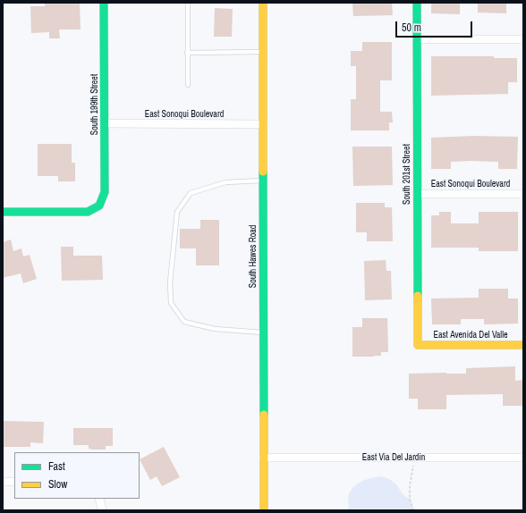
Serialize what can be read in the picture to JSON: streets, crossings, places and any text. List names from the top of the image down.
{
  "streets": {
    "street": [
      "South 199th Street",
      "East Sonoqui Boulevard",
      "South 201st Street",
      "South Hawes Road",
      "East Avenida Del Valle",
      "East Via Del Jardin"
    ]
  },
  "crossings": [
    ["South 199th Street", "East Sonoqui Boulevard"],
    ["East Sonoqui Boulevard", "South 201st Street"],
    ["East Sonoqui Boulevard", "South Hawes Road"],
    ["South 201st Street", "East Avenida Del Valle"],
    ["South Hawes Road", "East Via Del Jardin"]
  ],
  "legend": ["Fast", "Slow"],
  "scale_bar": "50 m"
}
